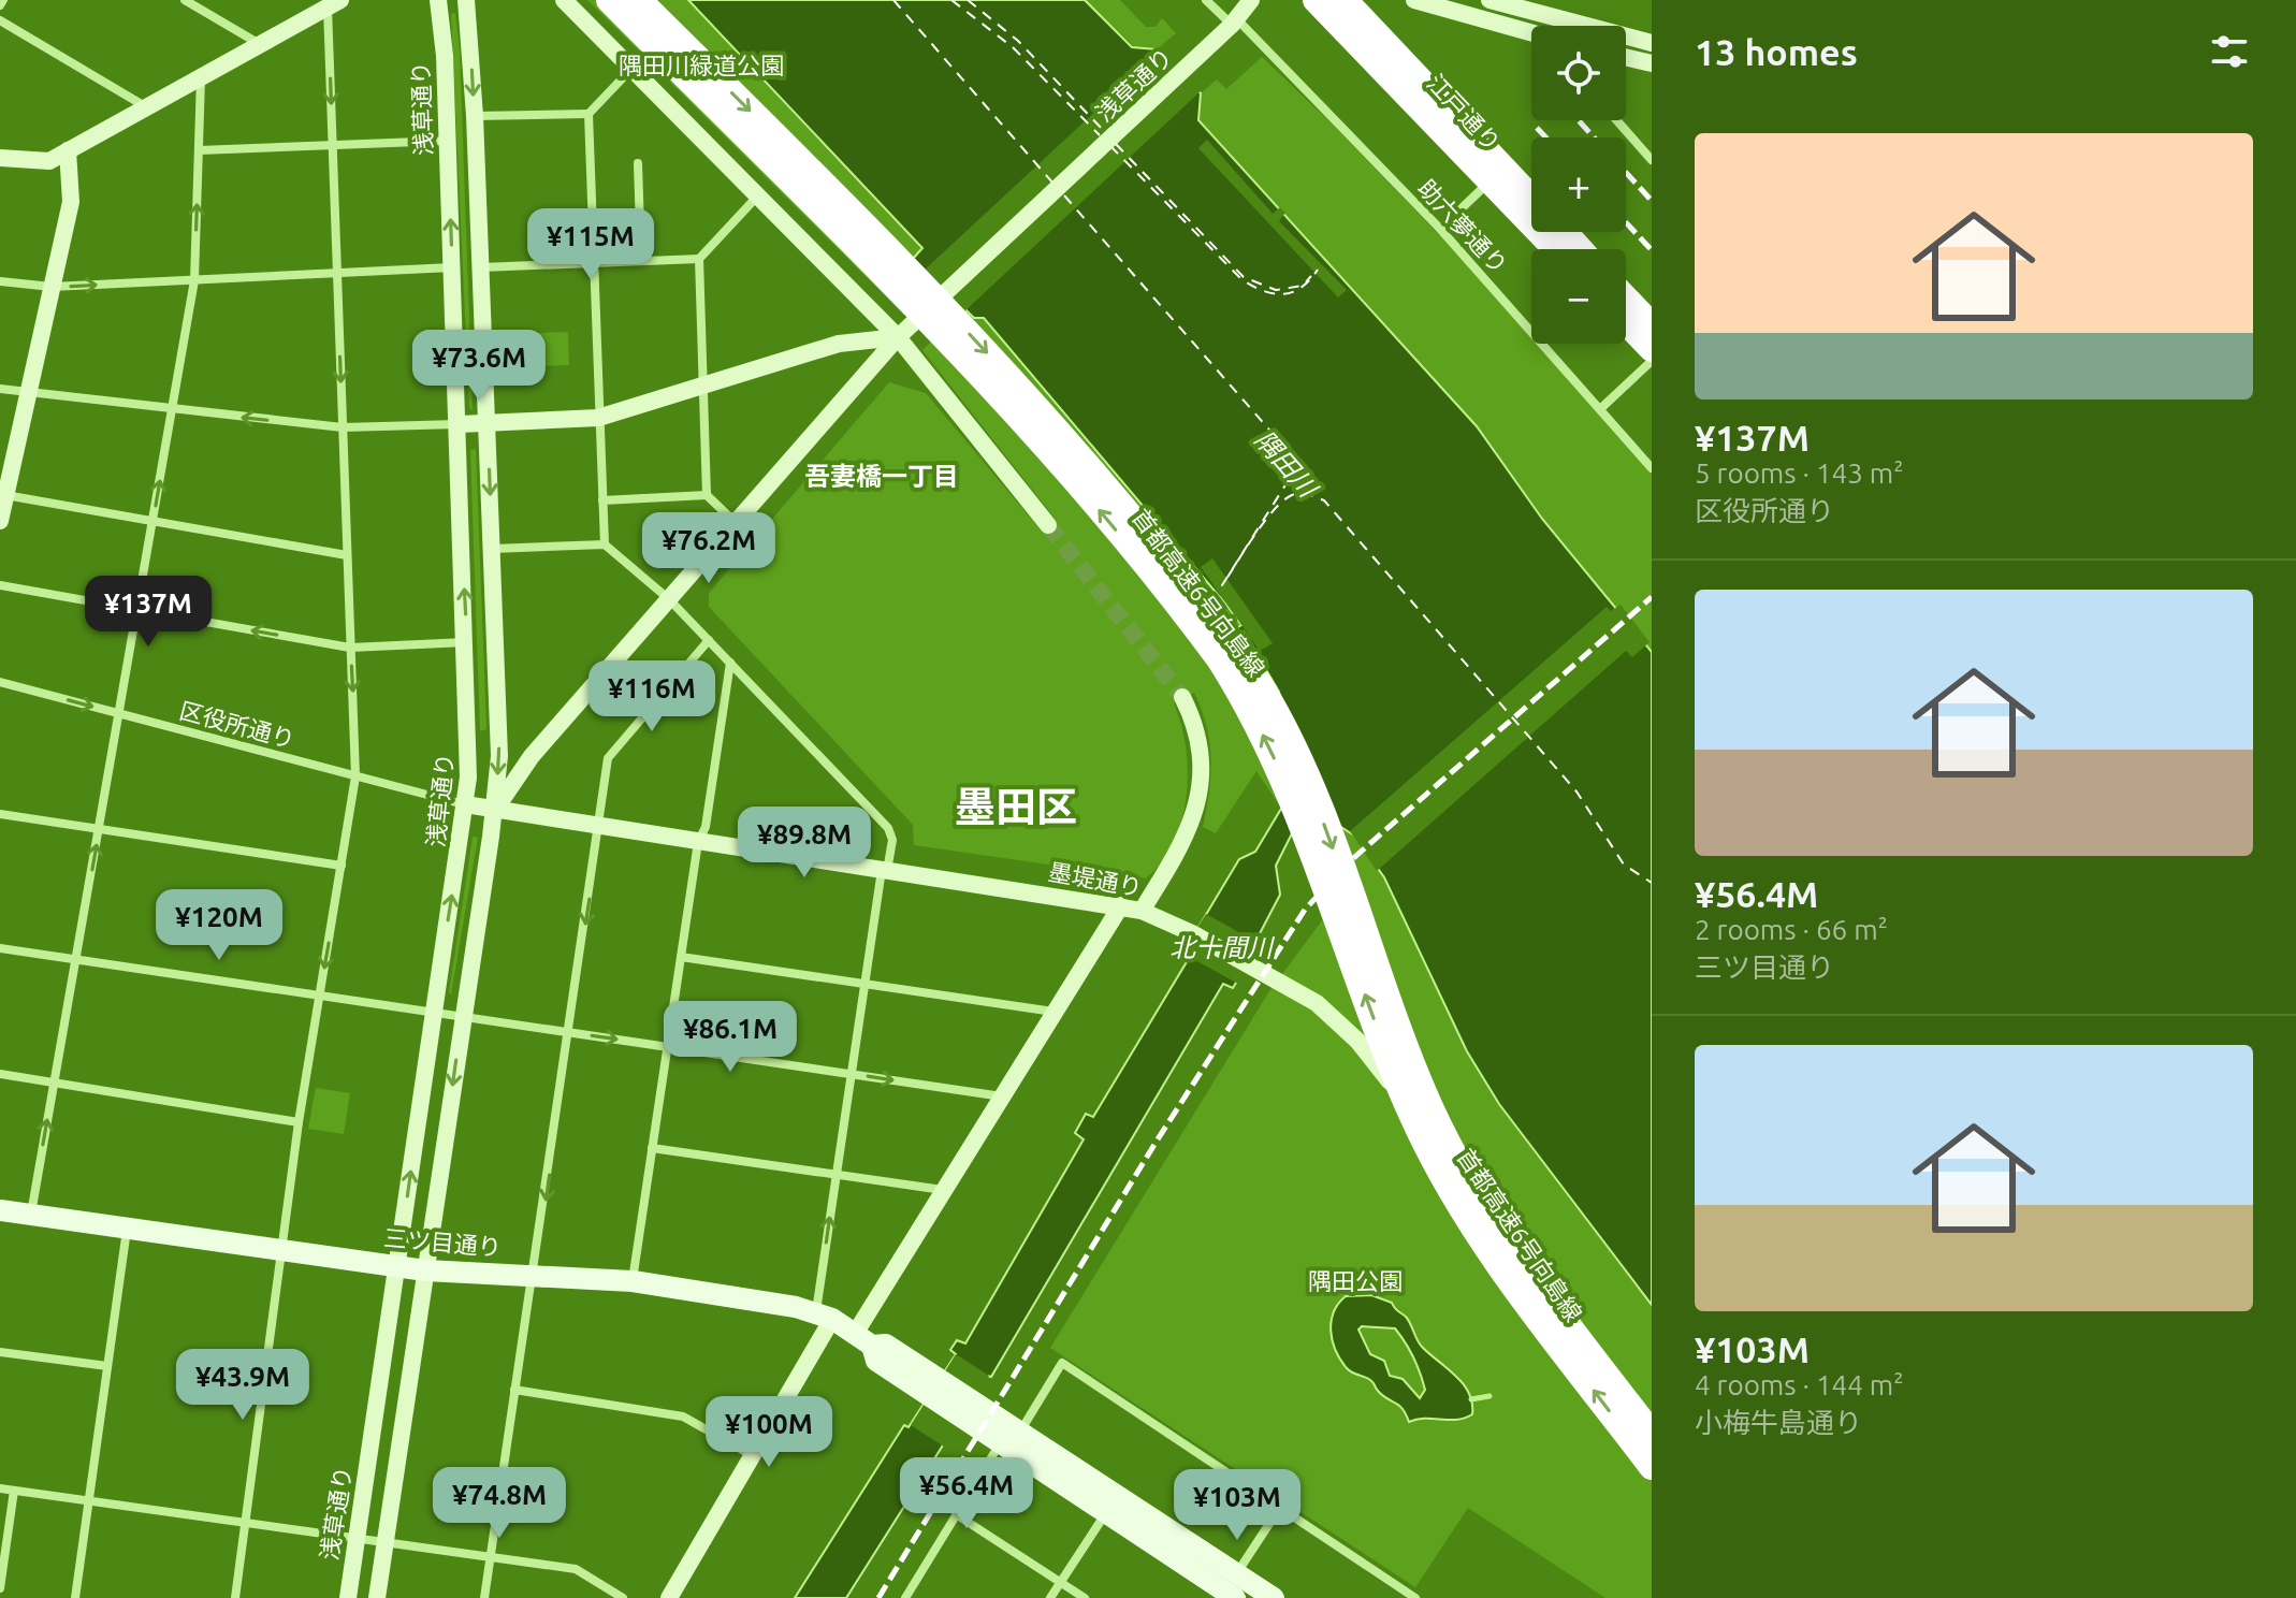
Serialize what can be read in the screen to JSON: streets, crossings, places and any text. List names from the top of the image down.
{
  "streets": {
    "highway": ["江戸通り", "首都高速6号向島線"],
    "main road": ["浅草通り", "墨堤通り", "三ツ目通り"],
    "street": ["助六夢通り", "区役所通り"]
  },
  "crossings": [
    ["浅草通り", "助六夢通り"],
    ["浅草通り", "区役所通り"],
    ["浅草通り", "墨堤通り"],
    ["浅草通り", "三ツ目通り"],
    ["区役所通り", "墨堤通り"]
  ],
  "districts": ["吾妻橋一丁目", "墨田区"],
  "water": ["隅田川", "北十間川"],
  "parks": ["隅田川緑道公園", "隅田公園"],
  "page": {
    "heading": "13 homes",
    "map_buttons": ["+", "−"],
    "list": [
      {
        "name": "¥137M",
        "note": "5 rooms · 143 m² · 区役所通り"
      },
      {
        "name": "¥56.4M",
        "note": "2 rooms · 66 m² · 三ツ目通り"
      },
      {
        "name": "¥103M",
        "note": "4 rooms · 144 m² · 小梅牛島通り"
      }
    ],
    "price": [
      "¥115M",
      "¥73.6M",
      "¥76.2M",
      "¥137M",
      "¥116M",
      "¥89.8M",
      "¥120M",
      "¥86.1M",
      "¥43.9M",
      "¥100M",
      "¥56.4M",
      "¥74.8M",
      "¥103M"
    ]
  }
}
